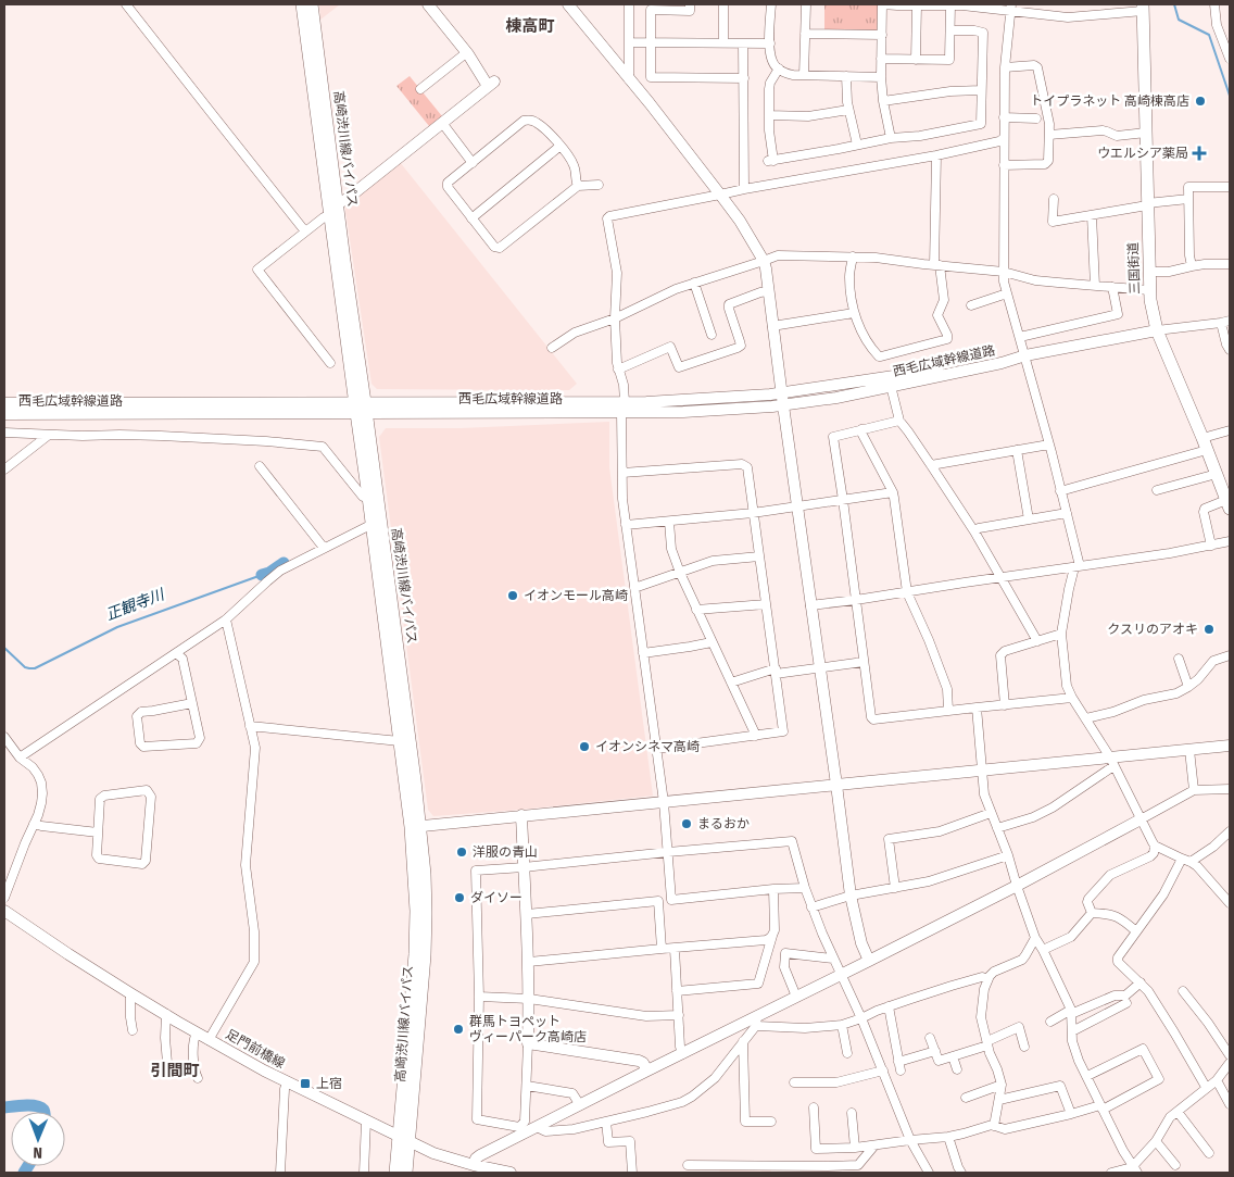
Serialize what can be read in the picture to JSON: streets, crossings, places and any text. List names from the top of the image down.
{
  "streets": {
    "main road": ["高崎渋川線バイパス", "三国街道"],
    "street": ["西毛広域幹線道路", "足門前橋線"]
  },
  "crossings": [
    ["高崎渋川線バイパス", "西毛広域幹線道路"],
    ["高崎渋川線バイパス", "足門前橋線"],
    ["三国街道", "西毛広域幹線道路"]
  ],
  "districts": ["棟高町", "引間町"],
  "water": ["正観寺川"],
  "places": {
    "other": [
      "トイプラネット 高崎棟高店",
      "イオンモール高崎",
      "クスリのアオキ",
      "イオンシネマ高崎",
      "まるおか",
      "洋服の青山",
      "ダイソー",
      "群馬トヨペット ヴィーパーク高崎店"
    ],
    "health": ["ウエルシア薬局"],
    "transit": ["上宿"]
  },
  "north": "bottom"
}
